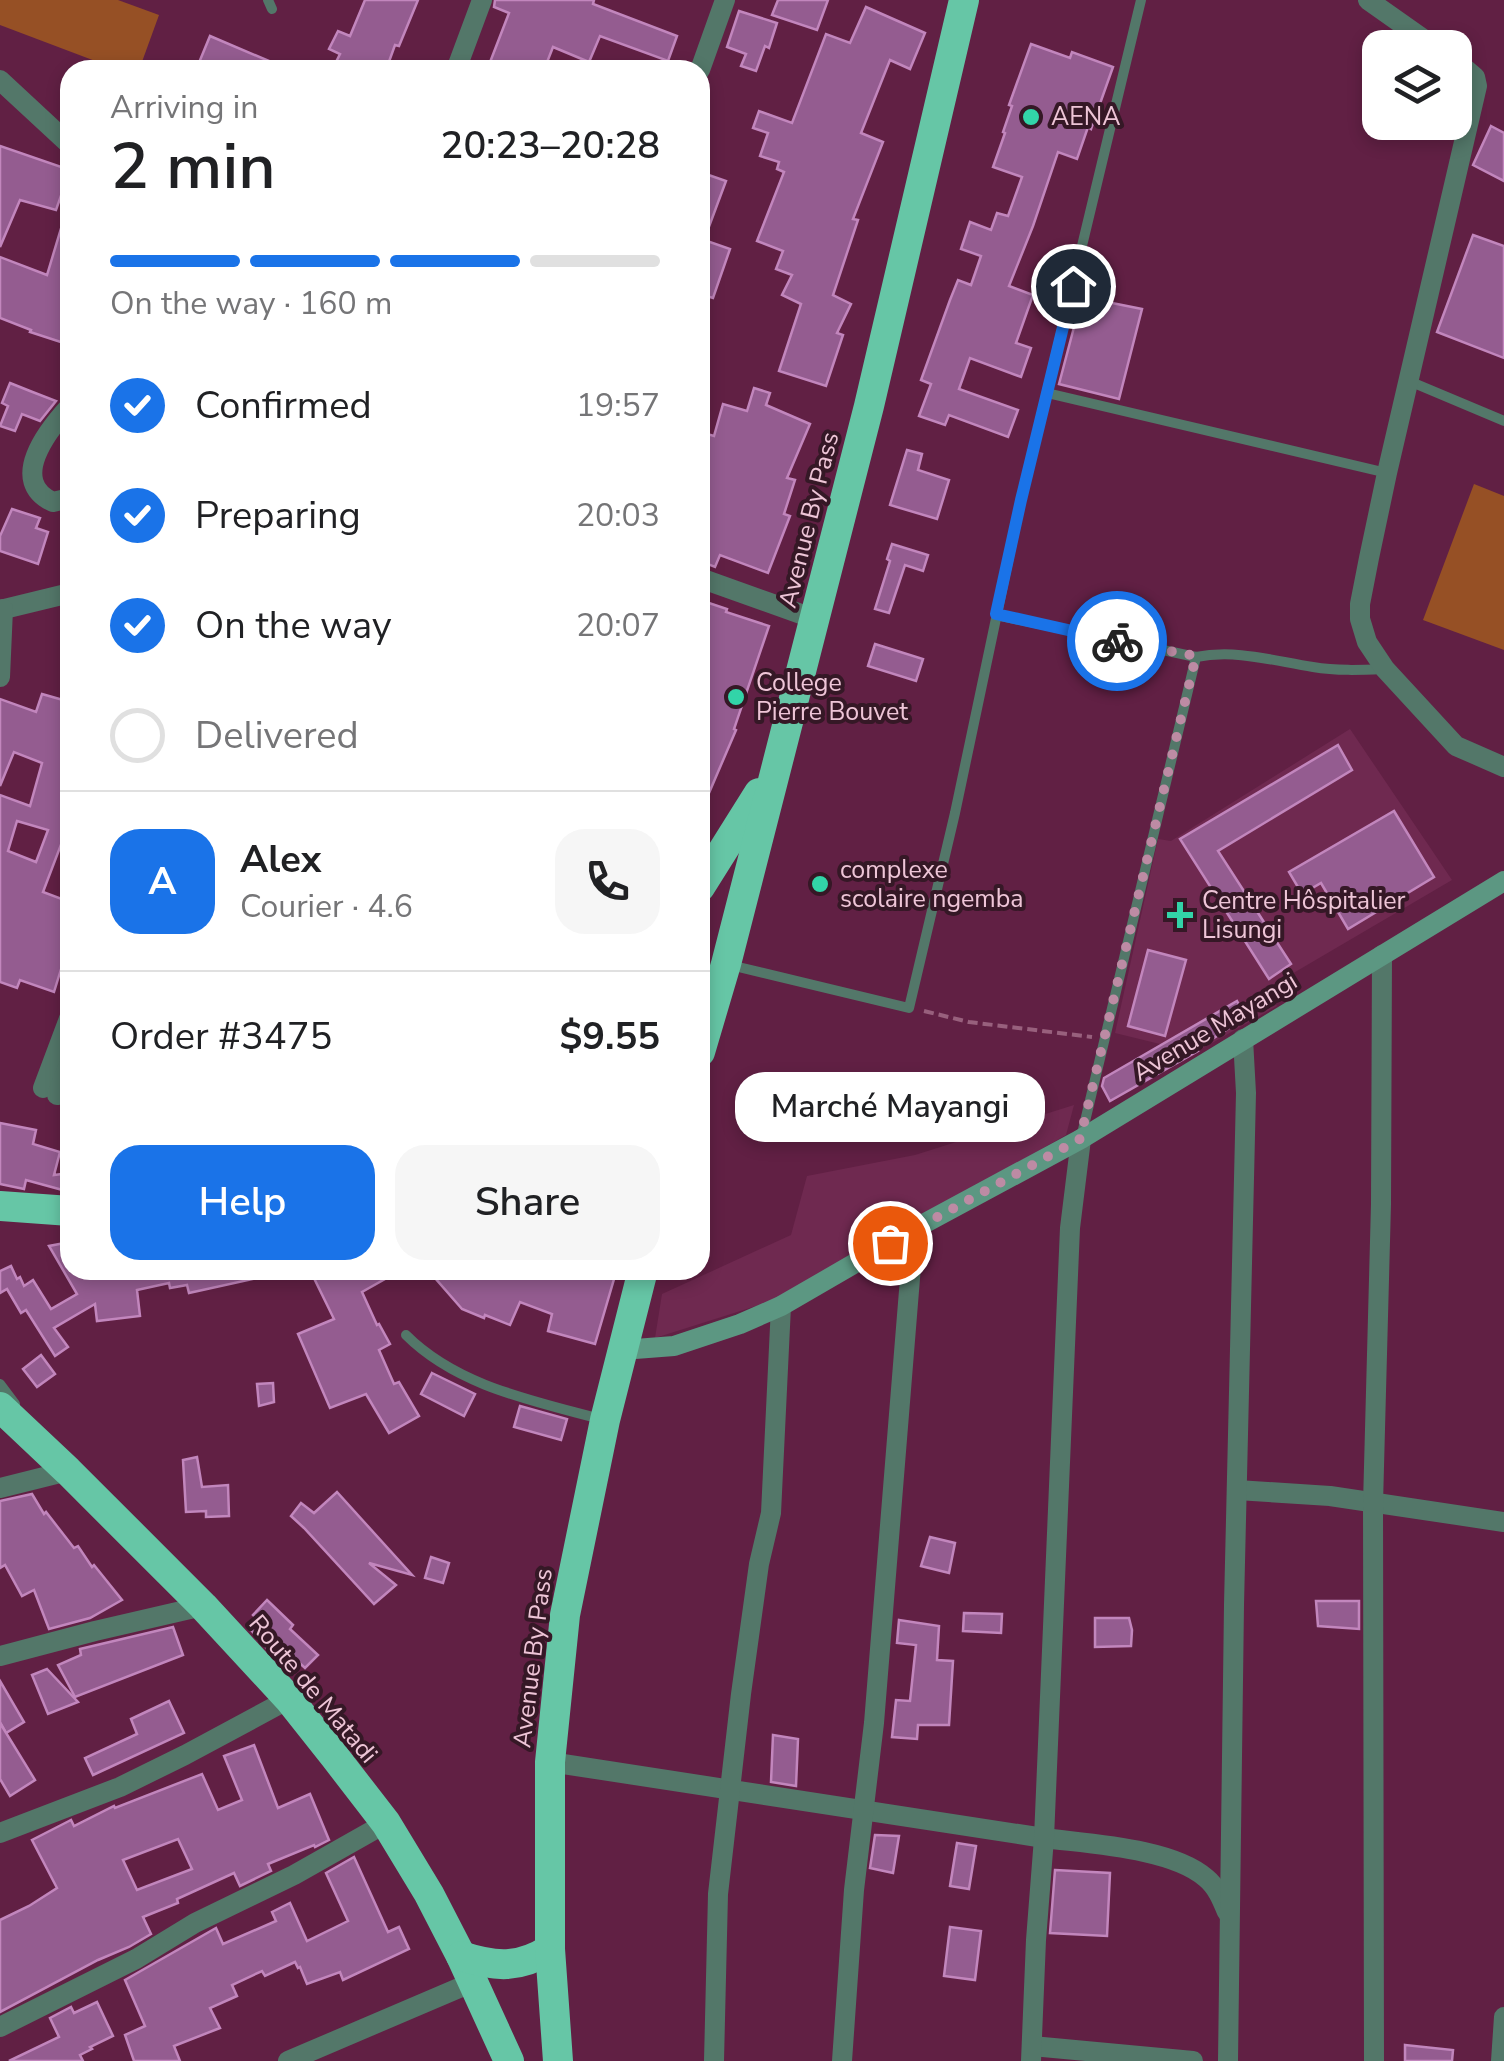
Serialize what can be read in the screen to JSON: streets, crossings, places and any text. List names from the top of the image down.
{
  "streets": {
    "highway": ["Avenue By Pass", "Route de Matadi"],
    "street": ["Avenue Mayangi"]
  },
  "crossings": [
    ["Avenue By Pass", "Avenue Mayangi"]
  ],
  "places": {
    "other": [
      "AENA",
      "College Pierre Bouvet",
      "complexe scolaire ngemba",
      "Marché Mayangi"
    ],
    "health": ["Centre Hôspitalier Lisungi"]
  },
  "page": {
    "heading": ["2 min", "Arriving in", "20:23–20:28"],
    "panel": [
      "Alex",
      "Courier · 4.6",
      "Order #3475",
      "$9.55"
    ],
    "bar": "On the way · 160 m",
    "list": [
      ["Confirmed", "19:57"],
      ["Preparing", "20:03"],
      ["On the way", "20:07"],
      "Delivered"
    ],
    "round": "A",
    "bubble": "Marché Mayangi",
    "buttons": ["Help", "Share"]
  }
}
